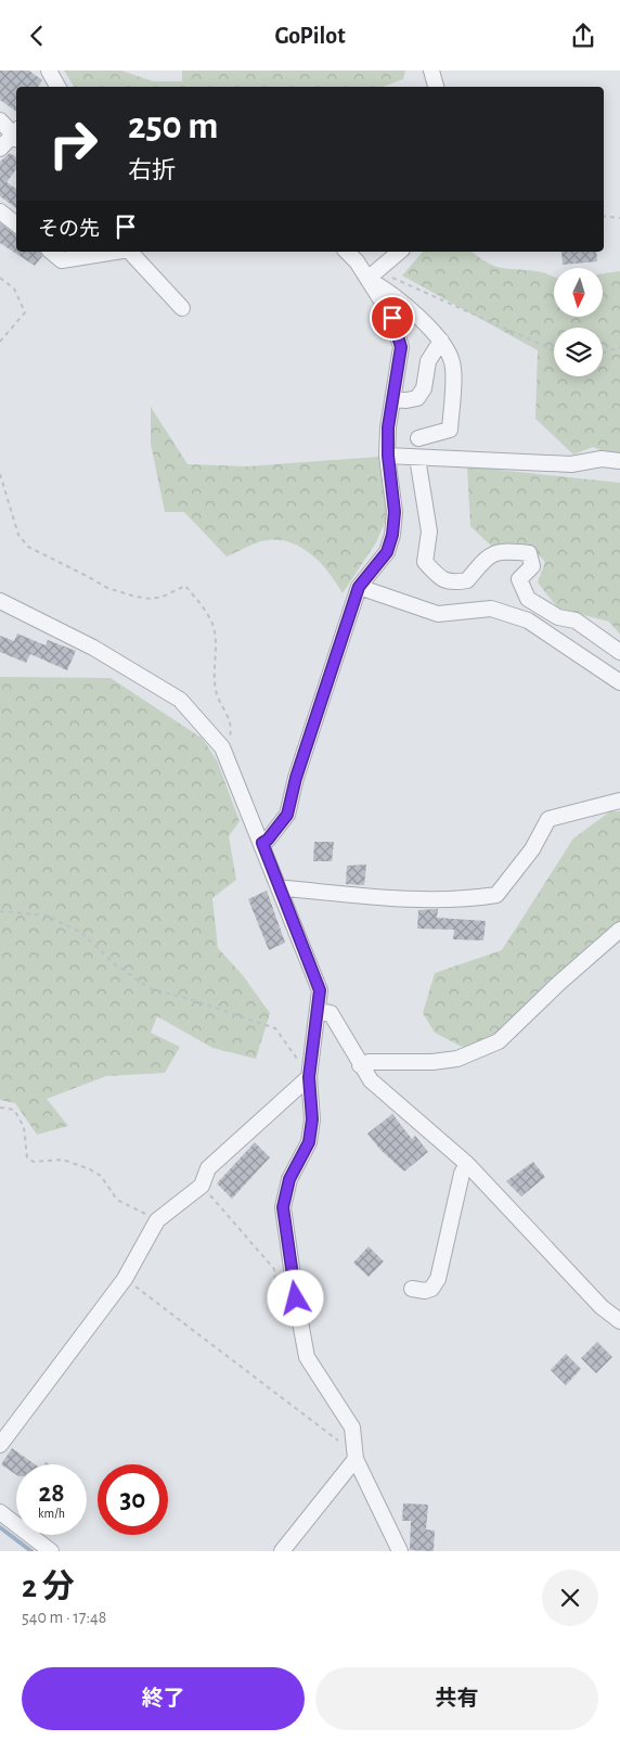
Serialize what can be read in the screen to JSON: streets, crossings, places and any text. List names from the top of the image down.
{
  "north": "bottom",
  "page": {
    "header": "GoPilot",
    "turn": ["250 m", "右折"],
    "then": "その先",
    "speed": "28 km/h",
    "limit": "30",
    "heading": ["2 分", "540 m · 17:48"],
    "buttons": ["終了", "共有"]
  }
}
